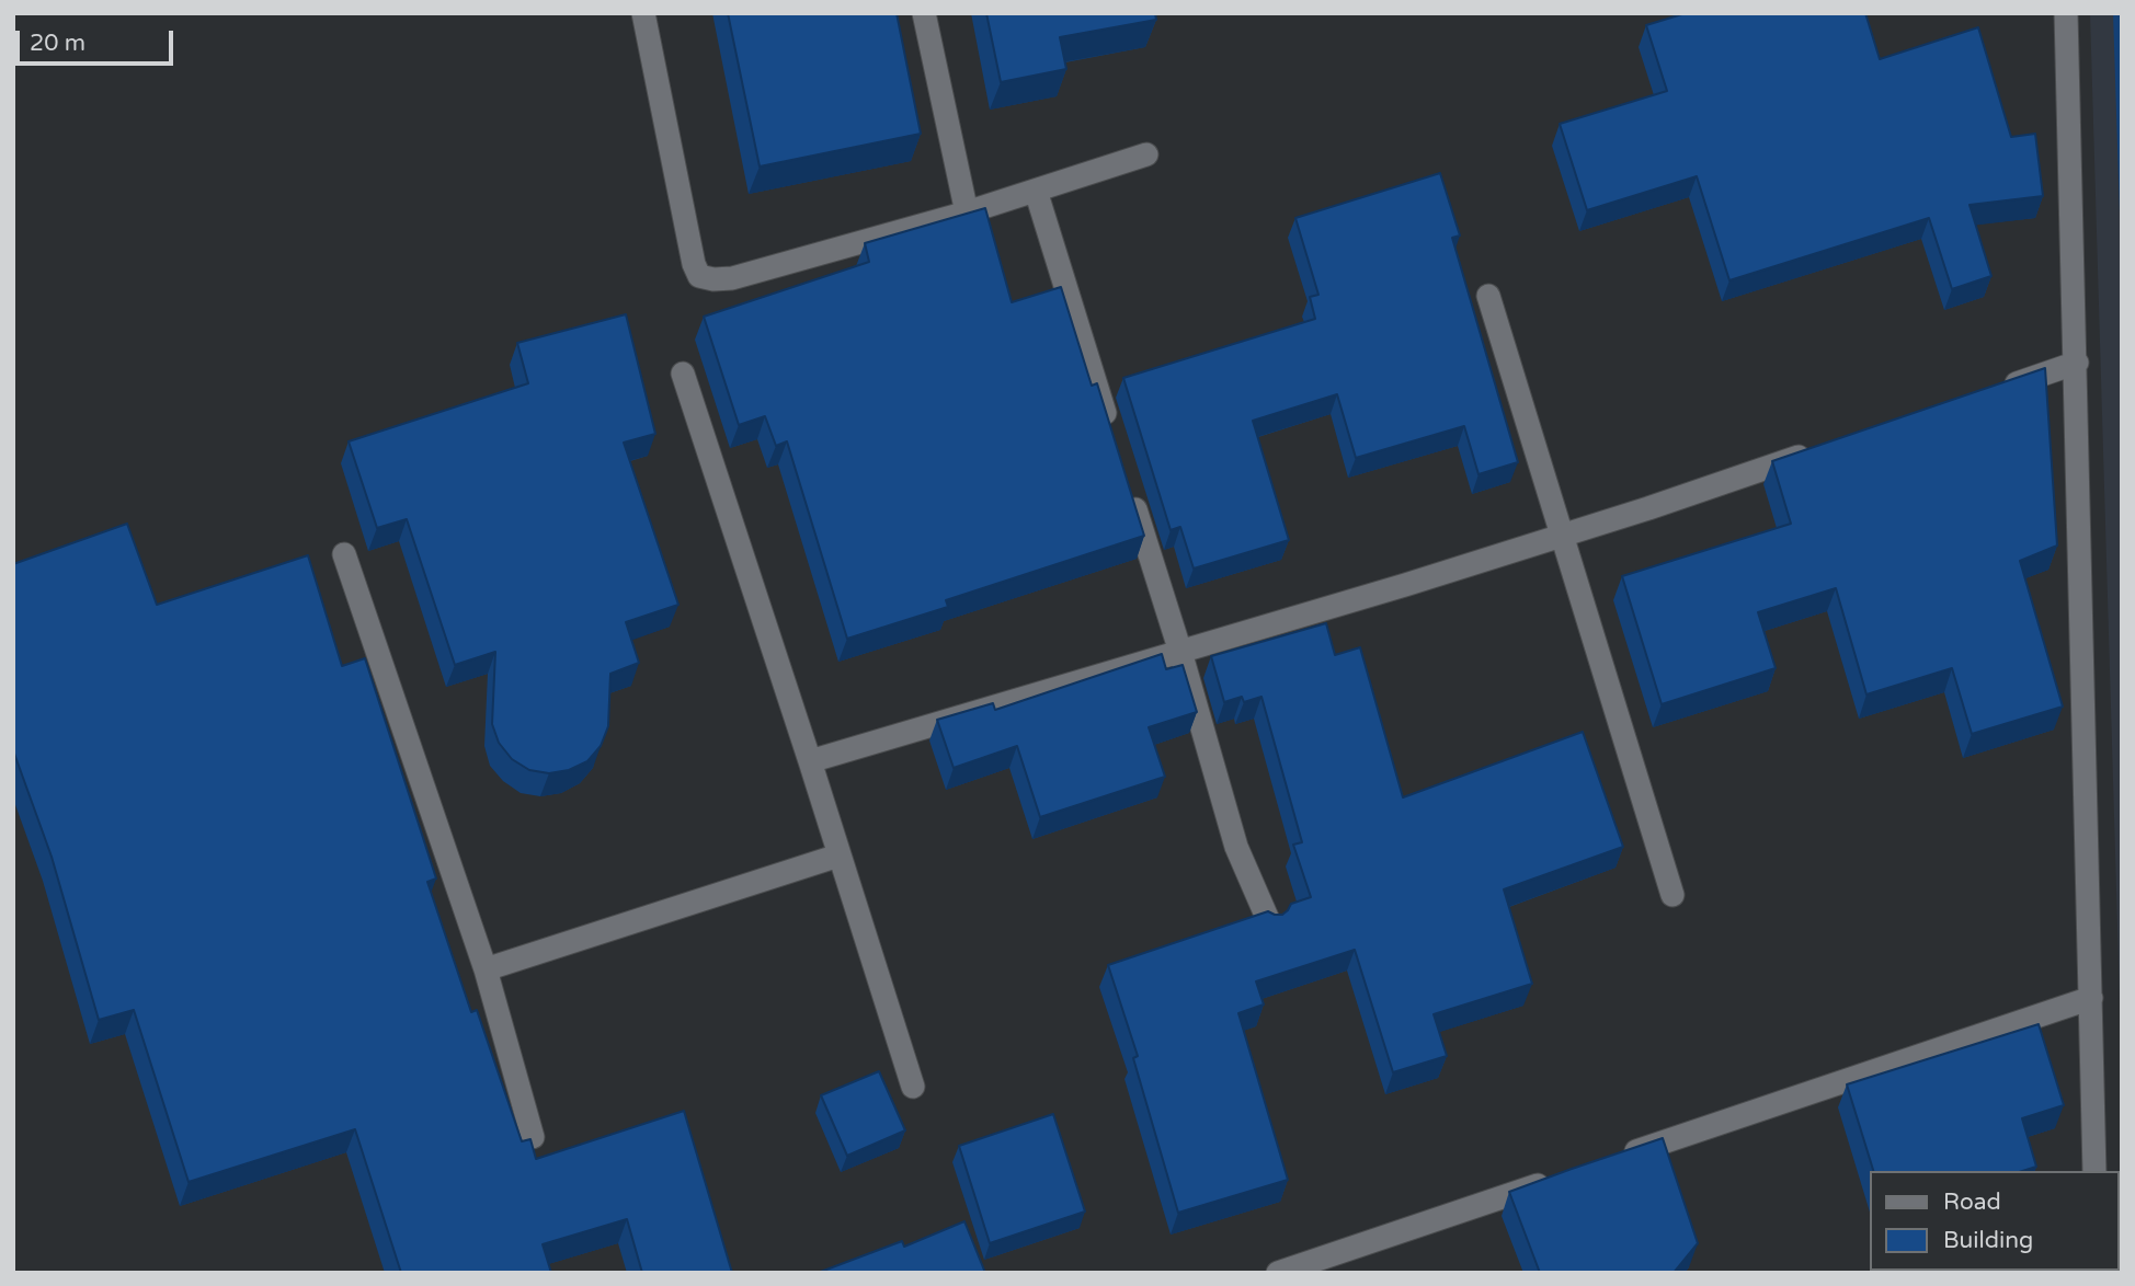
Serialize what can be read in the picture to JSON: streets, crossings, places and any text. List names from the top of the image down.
{
  "legend": ["Road", "Building"],
  "scale_bar": "20 m"
}
